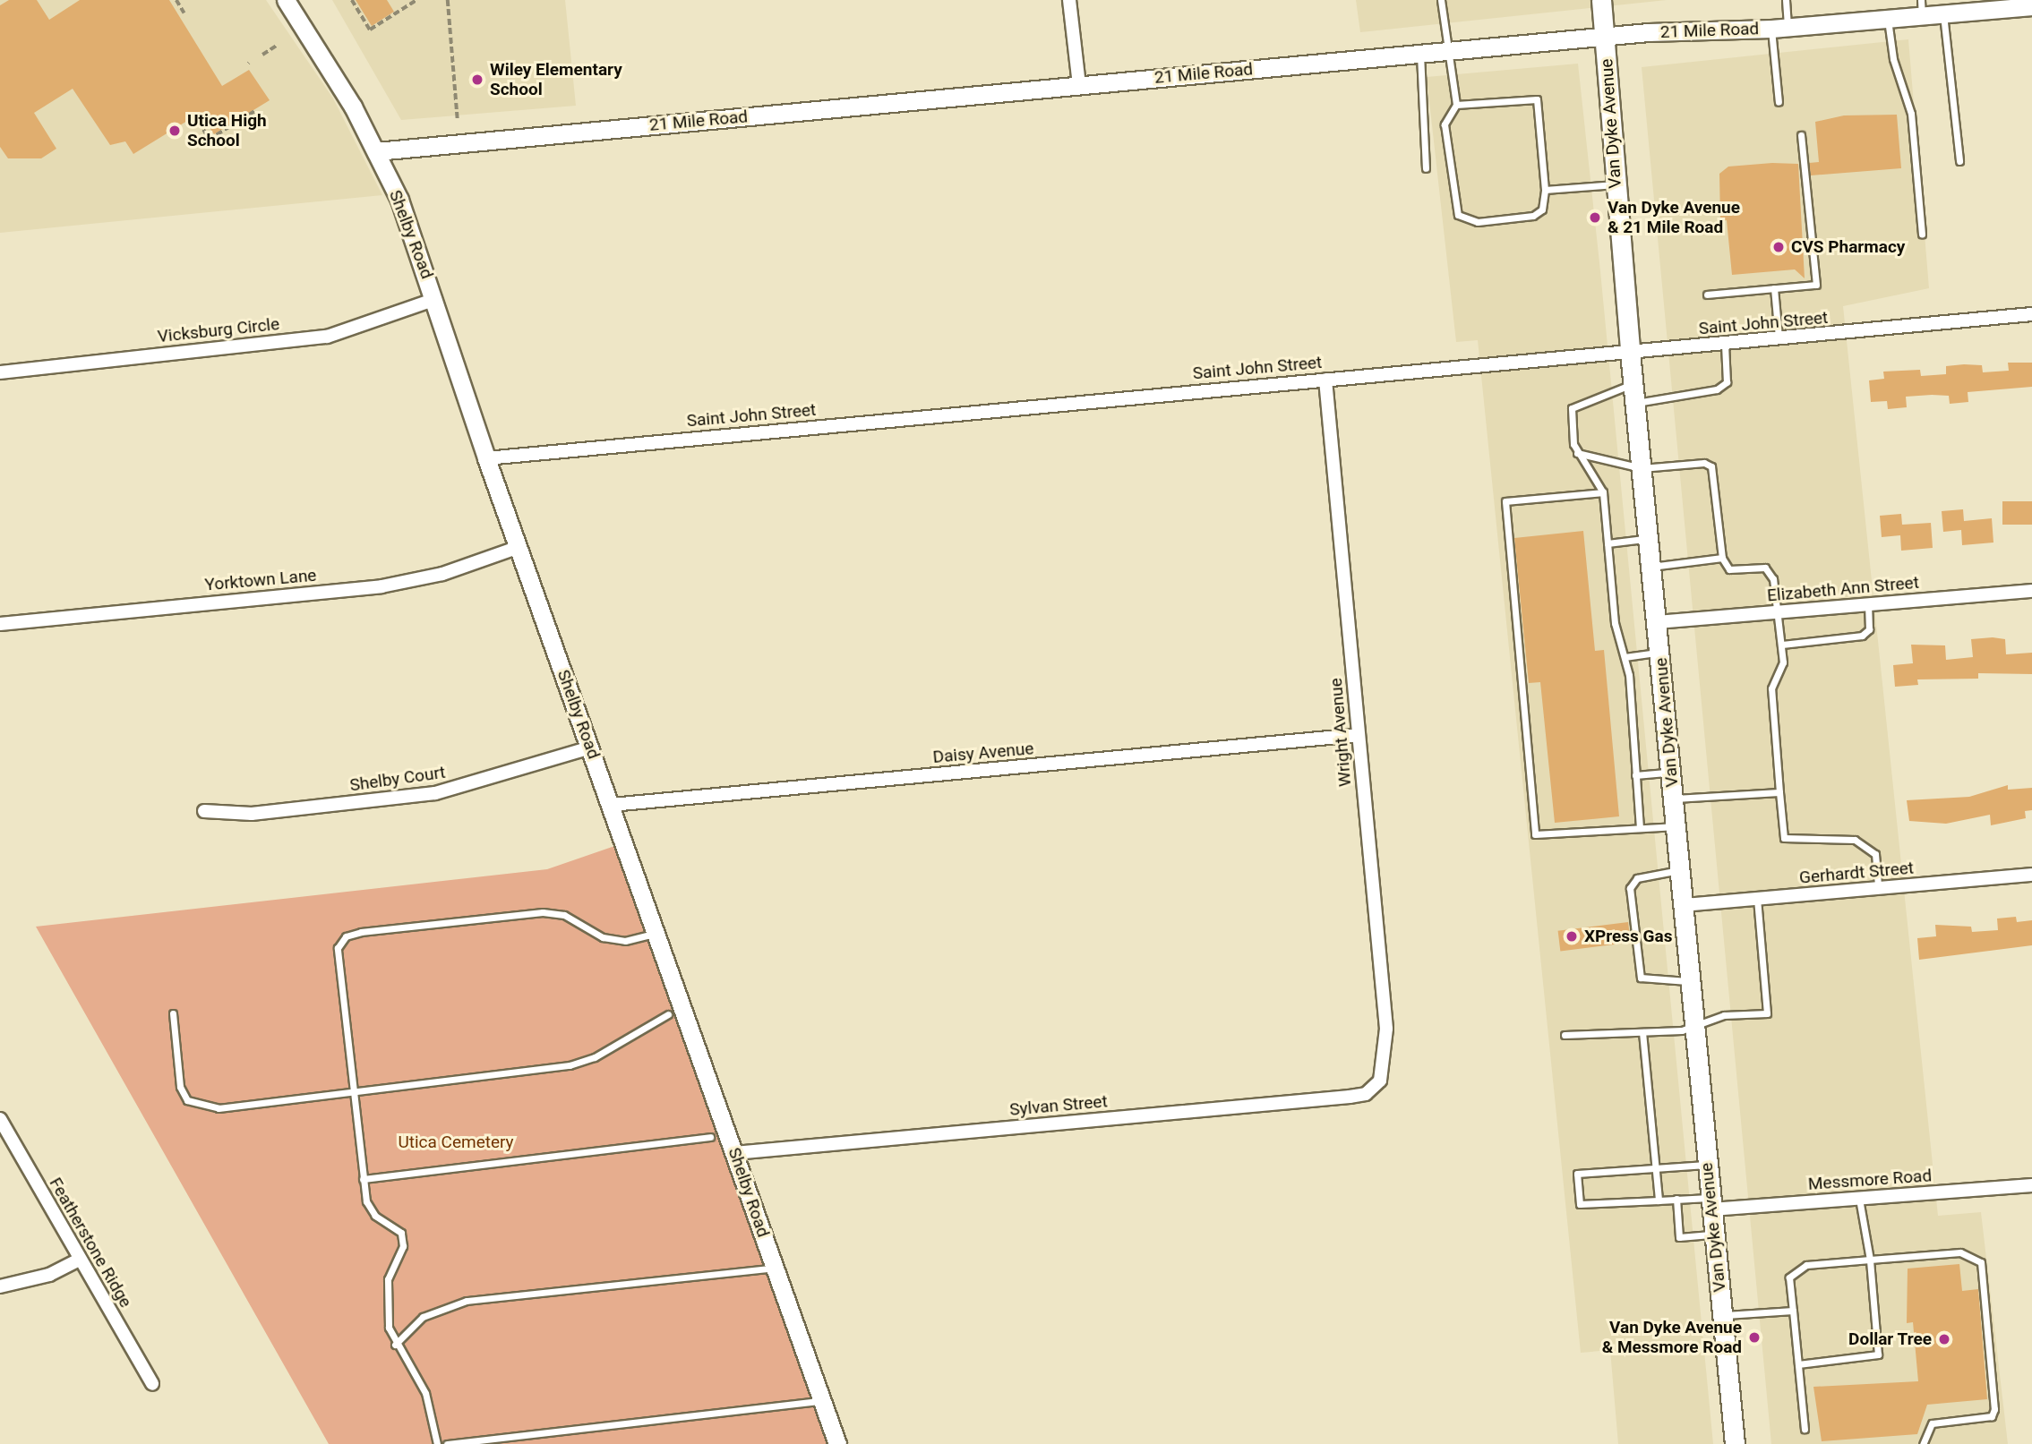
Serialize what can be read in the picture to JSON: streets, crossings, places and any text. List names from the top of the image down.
{
  "streets": {
    "main road": ["Van Dyke Avenue"],
    "street": [
      "21 Mile Road",
      "Shelby Road",
      "Saint John Street",
      "Vicksburg Circle",
      "Yorktown Lane",
      "Elizabeth Ann Street",
      "Wright Avenue",
      "Daisy Avenue",
      "Shelby Court",
      "Gerhardt Street",
      "Sylvan Street",
      "Messmore Road",
      "Featherstone Ridge"
    ]
  },
  "crossings": [
    ["21 Mile Road", "Van Dyke Avenue"],
    ["21 Mile Road", "Shelby Road"],
    ["Van Dyke Avenue", "Saint John Street"],
    ["Van Dyke Avenue", "Elizabeth Ann Street"],
    ["Van Dyke Avenue", "Gerhardt Street"],
    ["Van Dyke Avenue", "Messmore Road"],
    ["Shelby Road", "Saint John Street"],
    ["Shelby Road", "Vicksburg Circle"],
    ["Shelby Road", "Yorktown Lane"],
    ["Shelby Road", "Daisy Avenue"],
    ["Shelby Road", "Shelby Court"],
    ["Shelby Road", "Sylvan Street"],
    ["Saint John Street", "Wright Avenue"],
    ["Wright Avenue", "Daisy Avenue"],
    ["Wright Avenue", "Sylvan Street"]
  ],
  "parks": ["Utica Cemetery"],
  "places": [
    "Wiley Elementary School",
    "Utica High School",
    "Van Dyke Avenue & 21 Mile Road",
    "CVS Pharmacy",
    "XPress Gas",
    "Van Dyke Avenue & Messmore Road",
    "Dollar Tree"
  ]
}
